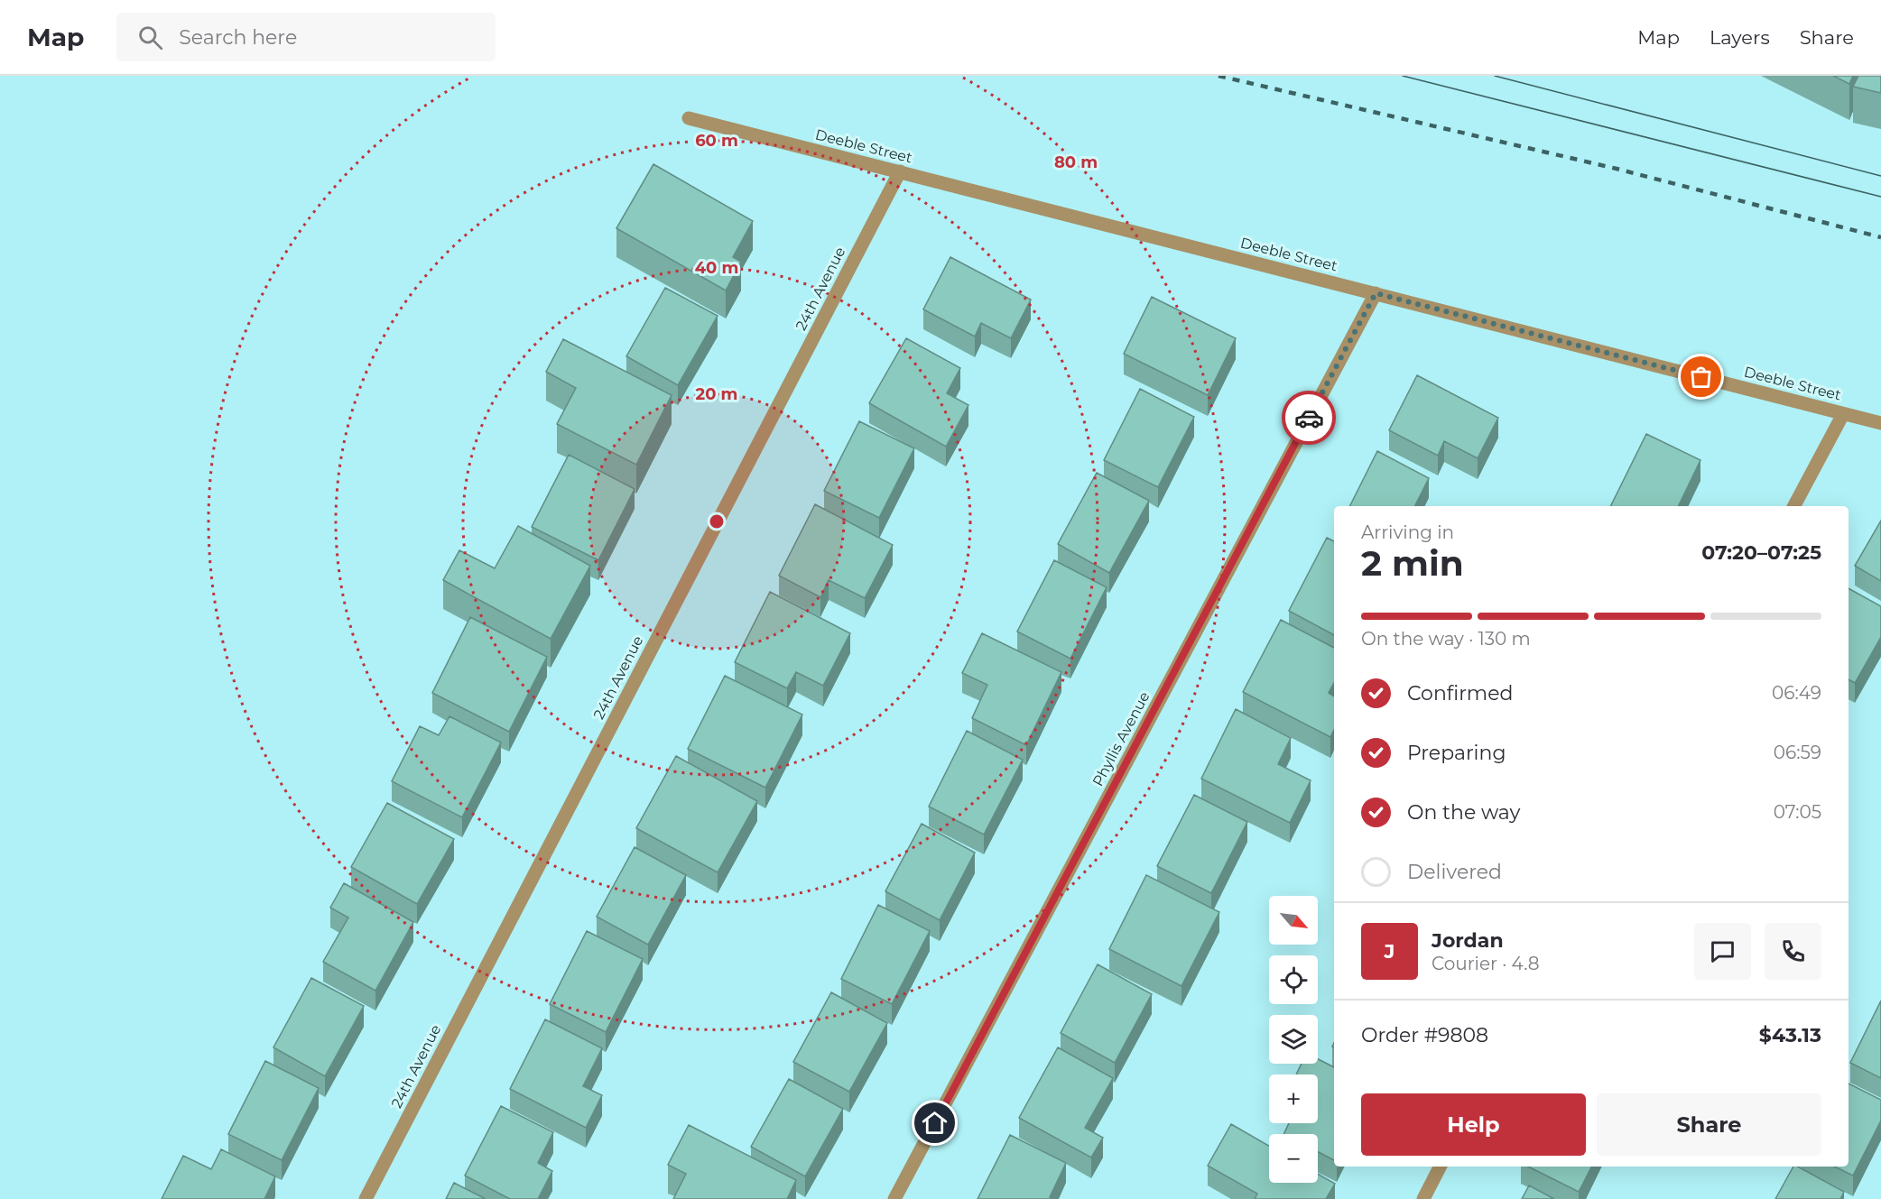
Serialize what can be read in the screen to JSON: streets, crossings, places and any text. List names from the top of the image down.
{
  "streets": {
    "street": ["Deeble Street", "24th Avenue", "Phyllis Avenue"]
  },
  "crossings": [
    ["Deeble Street", "24th Avenue"],
    ["Deeble Street", "Phyllis Avenue"]
  ],
  "north": "bottom right",
  "page": {
    "header": "Map",
    "search": "Search here",
    "nav": ["Map", "Layers", "Share"],
    "heading": ["2 min", "Arriving in", "07:20–07:25"],
    "panel": [
      "Jordan",
      "Courier · 4.8",
      "Order #9808",
      "$43.13"
    ],
    "bar": "On the way · 130 m",
    "list": [
      ["Confirmed", "06:49"],
      ["Preparing", "06:59"],
      ["On the way", "07:05"],
      "Delivered"
    ],
    "map_buttons": ["+", "−"],
    "round": "J",
    "buttons": ["Help", "Share"]
  },
  "rings": [
    "60 m",
    "80 m",
    "40 m",
    "20 m"
  ]
}
